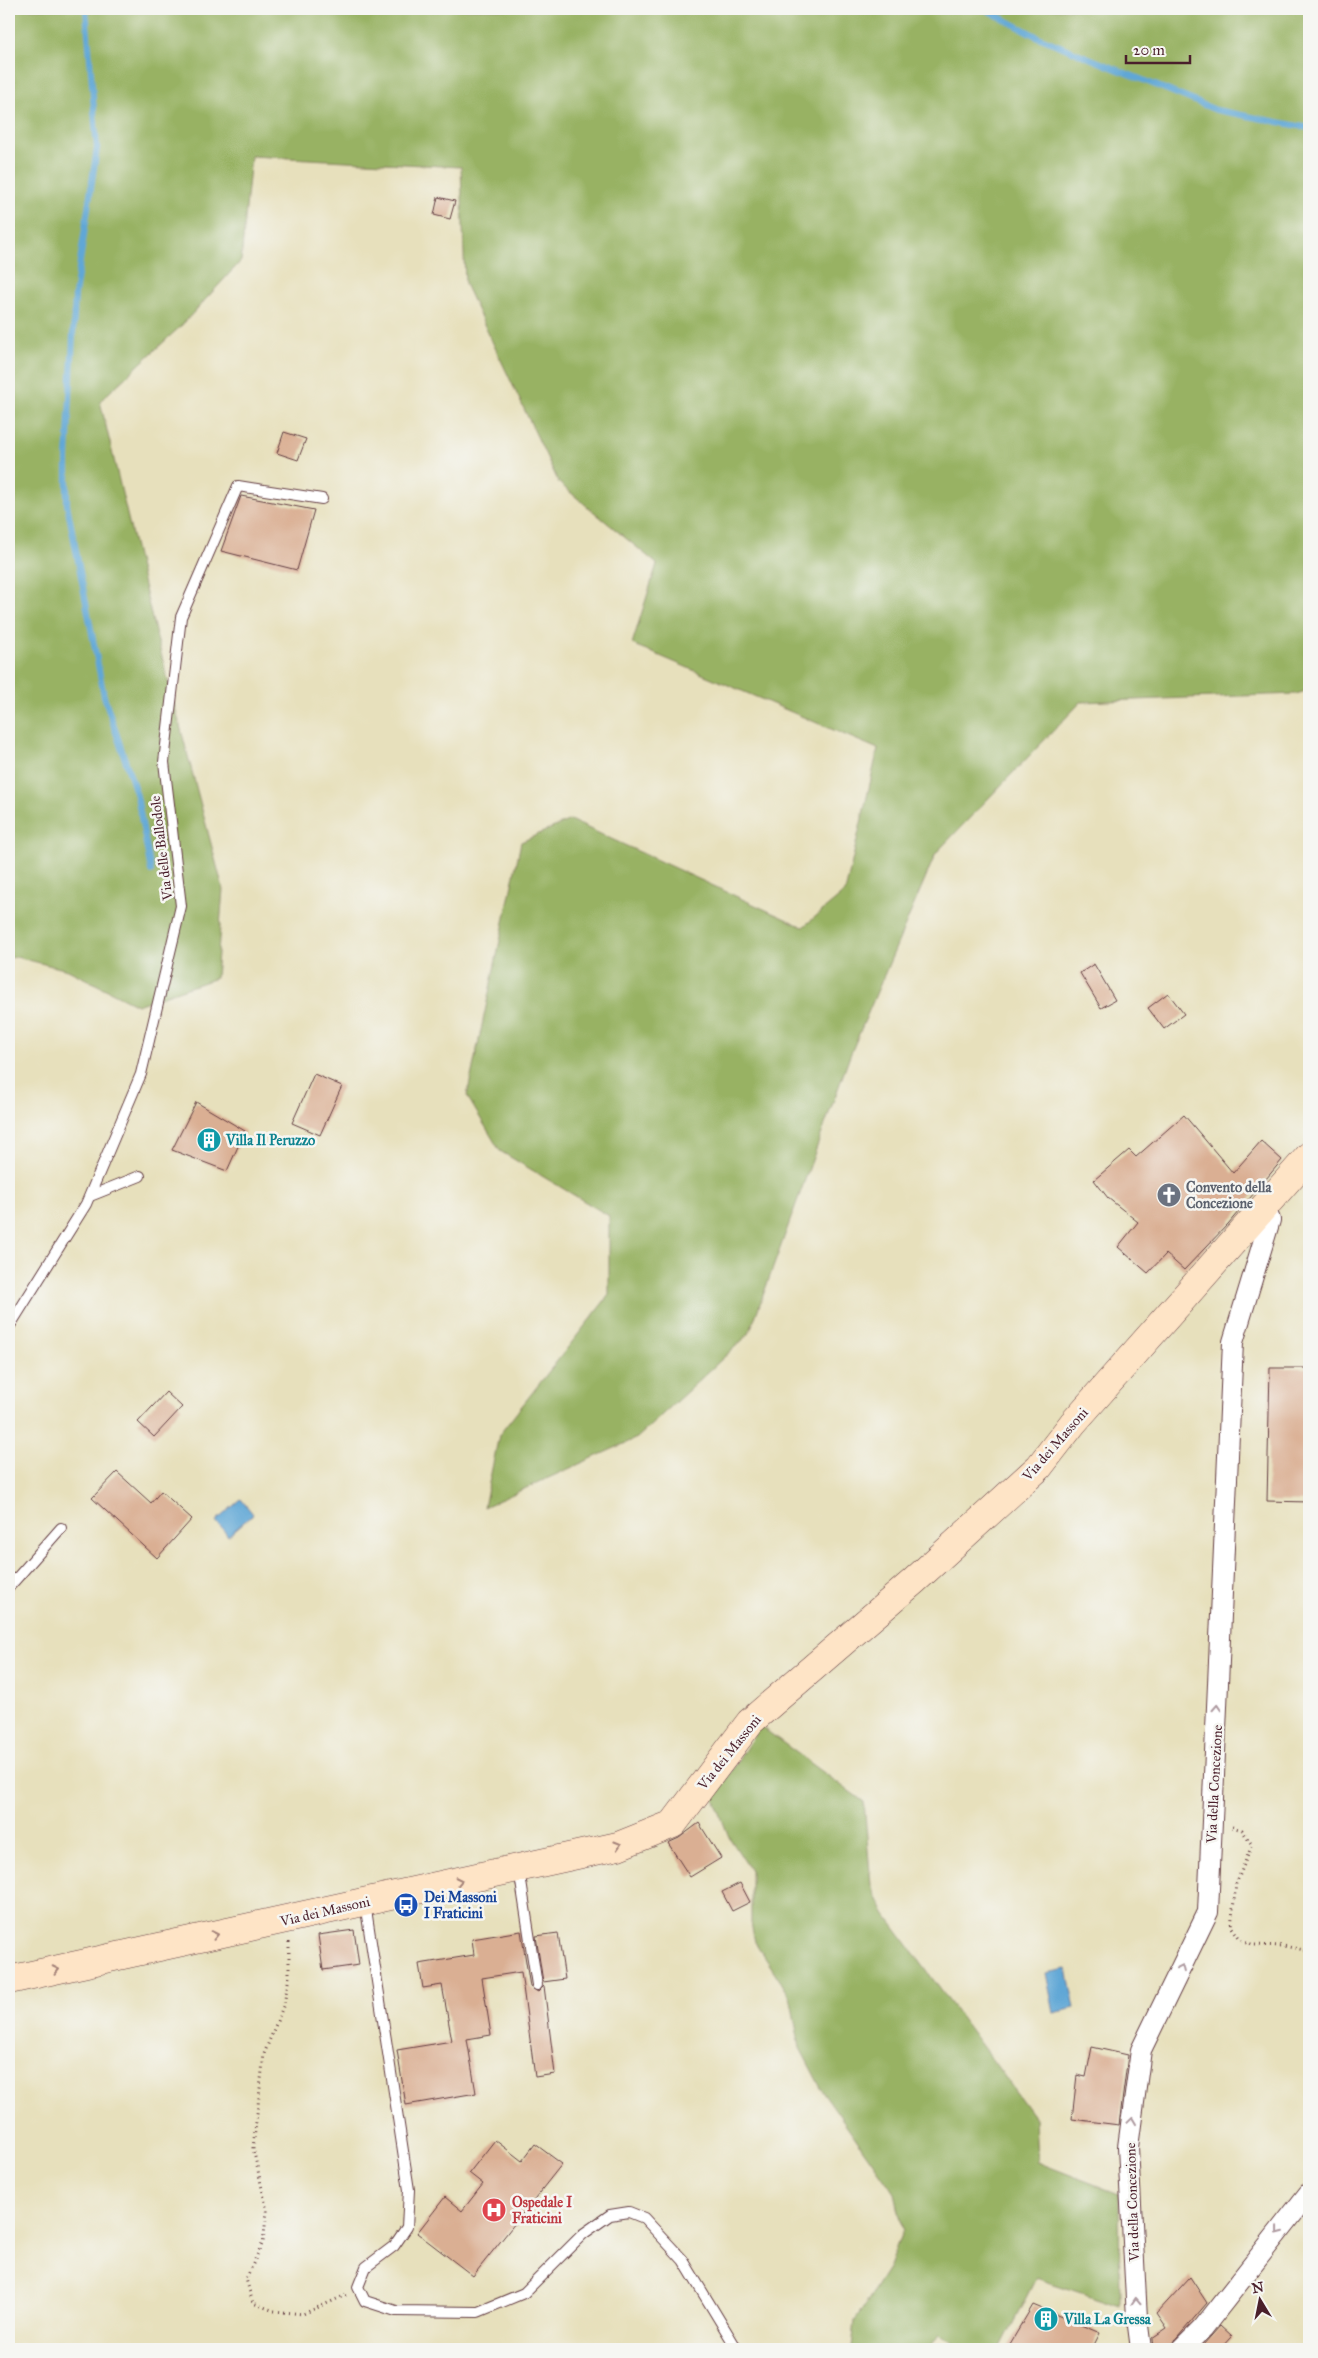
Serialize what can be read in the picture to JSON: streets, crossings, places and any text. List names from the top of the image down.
{
  "streets": {
    "street": ["Via dei Massoni", "Via della Concezione"],
    "lane": ["Via delle Ballodole"]
  },
  "crossings": [
    ["Via dei Massoni", "Via della Concezione"]
  ],
  "one_way": ["Via dei Massoni", "Via della Concezione"],
  "places": {
    "building": ["Villa Il Peruzzo", "Villa La Gressa"],
    "church": ["Convento della Concezione"],
    "bus stop": ["Dei Massoni I Fraticini"],
    "hospital": ["Ospedale I Fraticini"]
  },
  "scale_bar": "20 m",
  "north": "top"
}
